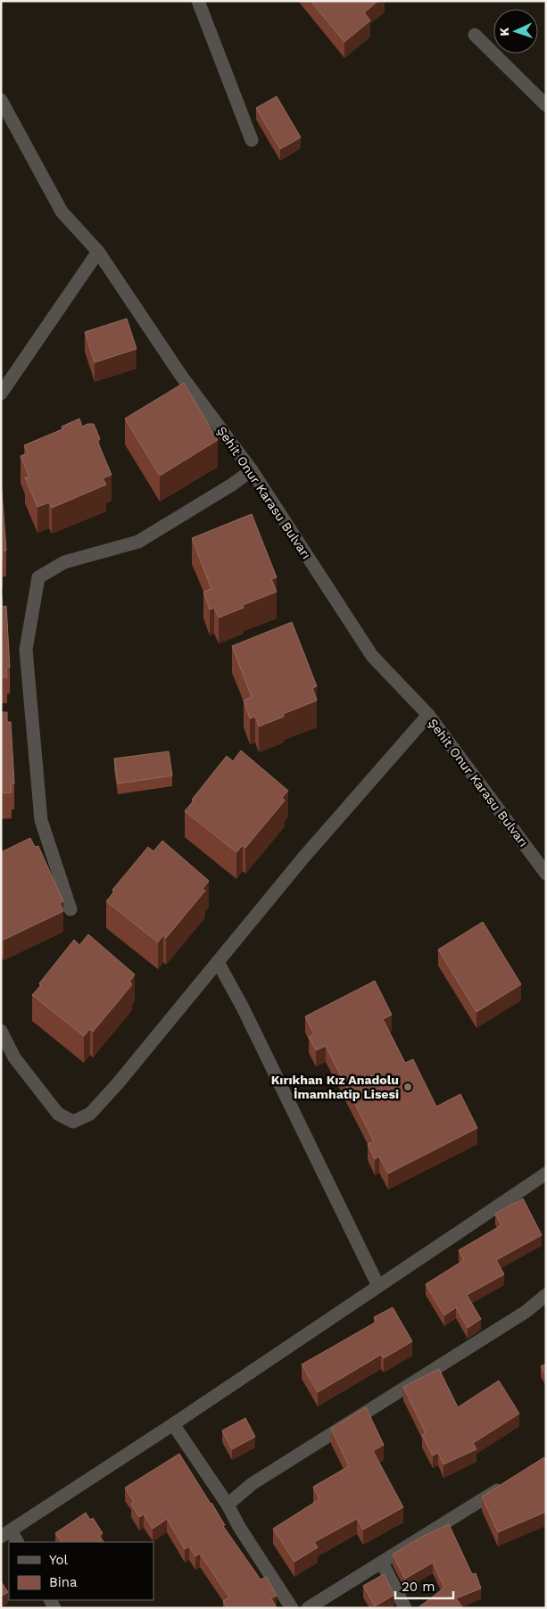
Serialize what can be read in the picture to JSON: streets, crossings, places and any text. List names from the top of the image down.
{
  "streets": {
    "street": ["Şehit Onur Karasu Bulvarı"]
  },
  "places": ["Kırıkhan Kız Anadolu İmamhatip Lisesi"],
  "legend": ["Yol", "Bina"],
  "scale_bar": "20 m",
  "north": "left"
}
